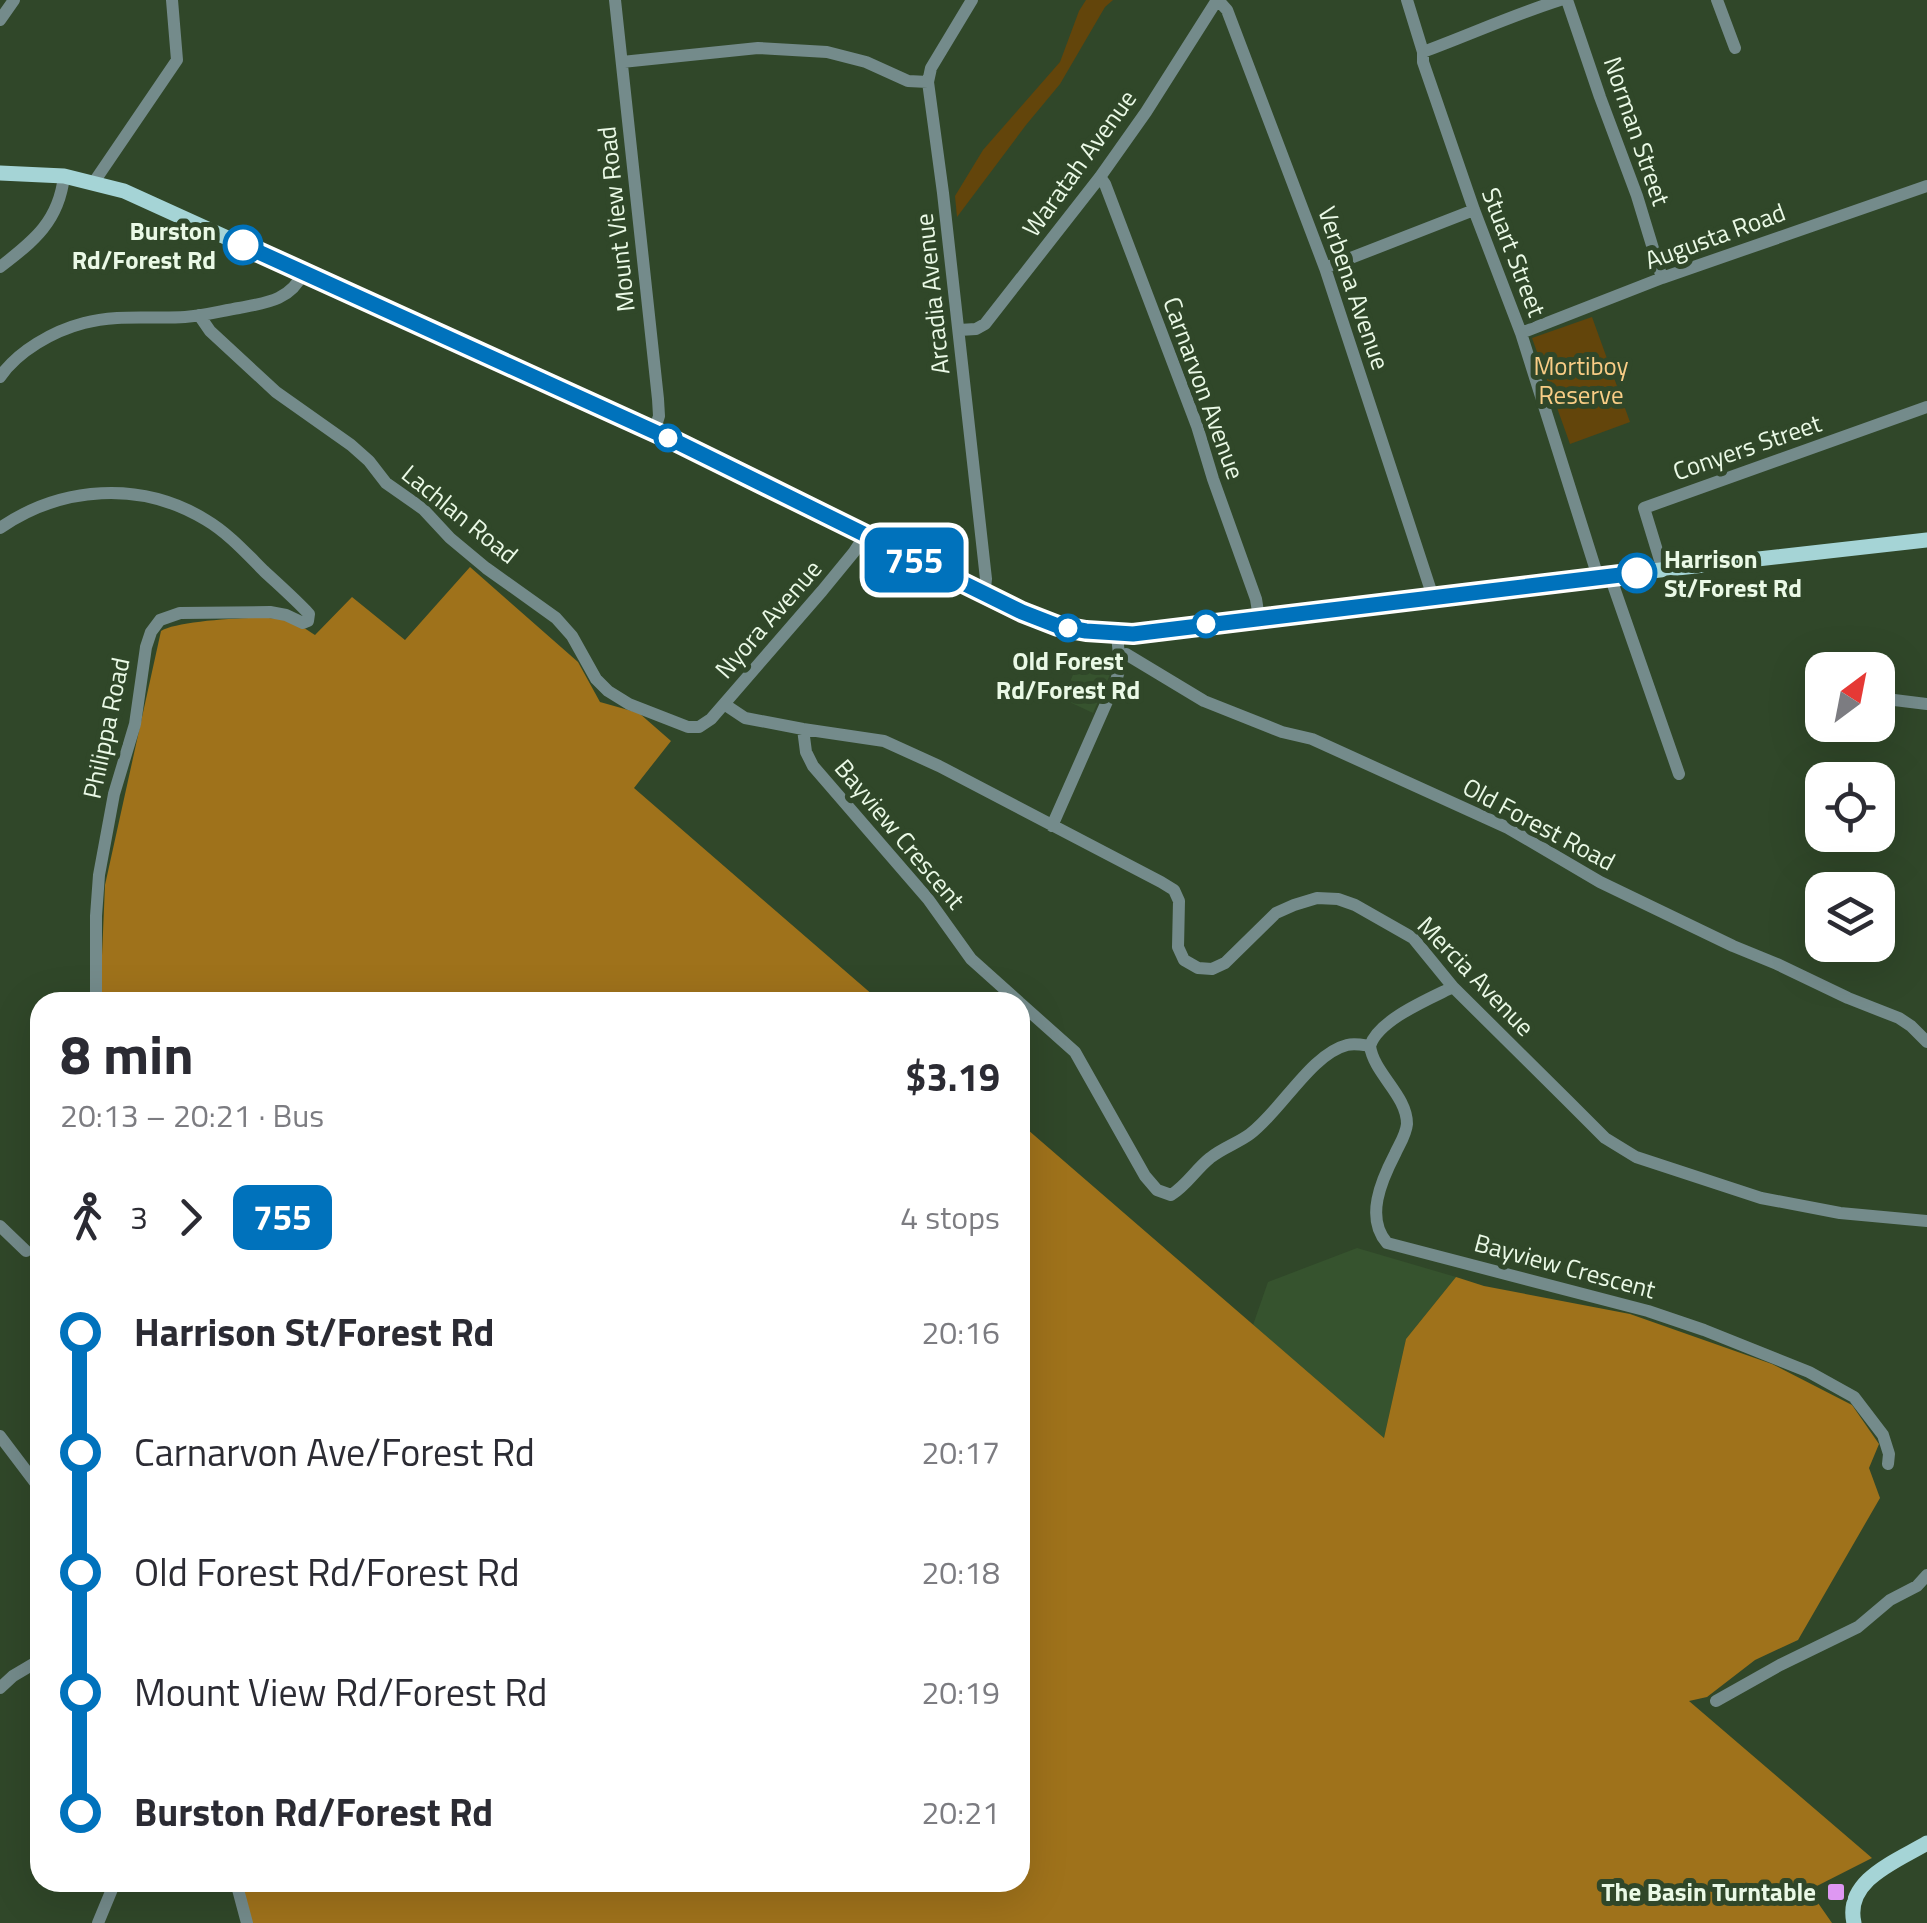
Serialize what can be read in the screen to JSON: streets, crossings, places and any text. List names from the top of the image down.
{
  "streets": {
    "street": [
      "Norman Street",
      "Waratah Avenue",
      "Mount View Road",
      "Augusta Road",
      "Stuart Street",
      "Verbena Avenue",
      "Arcadia Avenue",
      "Carnarvon Avenue",
      "Conyers Street",
      "Lachlan Road",
      "Nyora Avenue",
      "Philippa Road",
      "Old Forest Road",
      "Bayview Crescent",
      "Mercia Avenue"
    ]
  },
  "crossings": [
    ["Norman Street", "Augusta Road"],
    ["Waratah Avenue", "Verbena Avenue"],
    ["Waratah Avenue", "Arcadia Avenue"],
    ["Waratah Avenue", "Carnarvon Avenue"],
    ["Augusta Road", "Stuart Street"],
    ["Lachlan Road", "Nyora Avenue"],
    ["Nyora Avenue", "Mercia Avenue"],
    ["Bayview Crescent", "Mercia Avenue"]
  ],
  "parks": ["Mortiboy Reserve"],
  "places": {
    "other": ["Burston Rd/Forest Rd", "Harrison St/Forest Rd", "Old Forest Rd/Forest Rd"],
    "transit": ["The Basin Turntable"]
  },
  "lines": ["bus line 755"],
  "north": "top right",
  "page": {
    "on_map": "755",
    "heading": ["8 min", "20:13 – 20:21 · Bus", "$3.19"],
    "legs": ["3", "755", "4 stops"],
    "list": [
      {
        "name": "Harrison St/Forest Rd",
        "value": "20:16"
      },
      {
        "name": "Carnarvon Ave/Forest Rd",
        "value": "20:17"
      },
      {
        "name": "Old Forest Rd/Forest Rd",
        "value": "20:18"
      },
      {
        "name": "Mount View Rd/Forest Rd",
        "value": "20:19"
      },
      {
        "name": "Burston Rd/Forest Rd",
        "value": "20:21"
      }
    ]
  }
}
